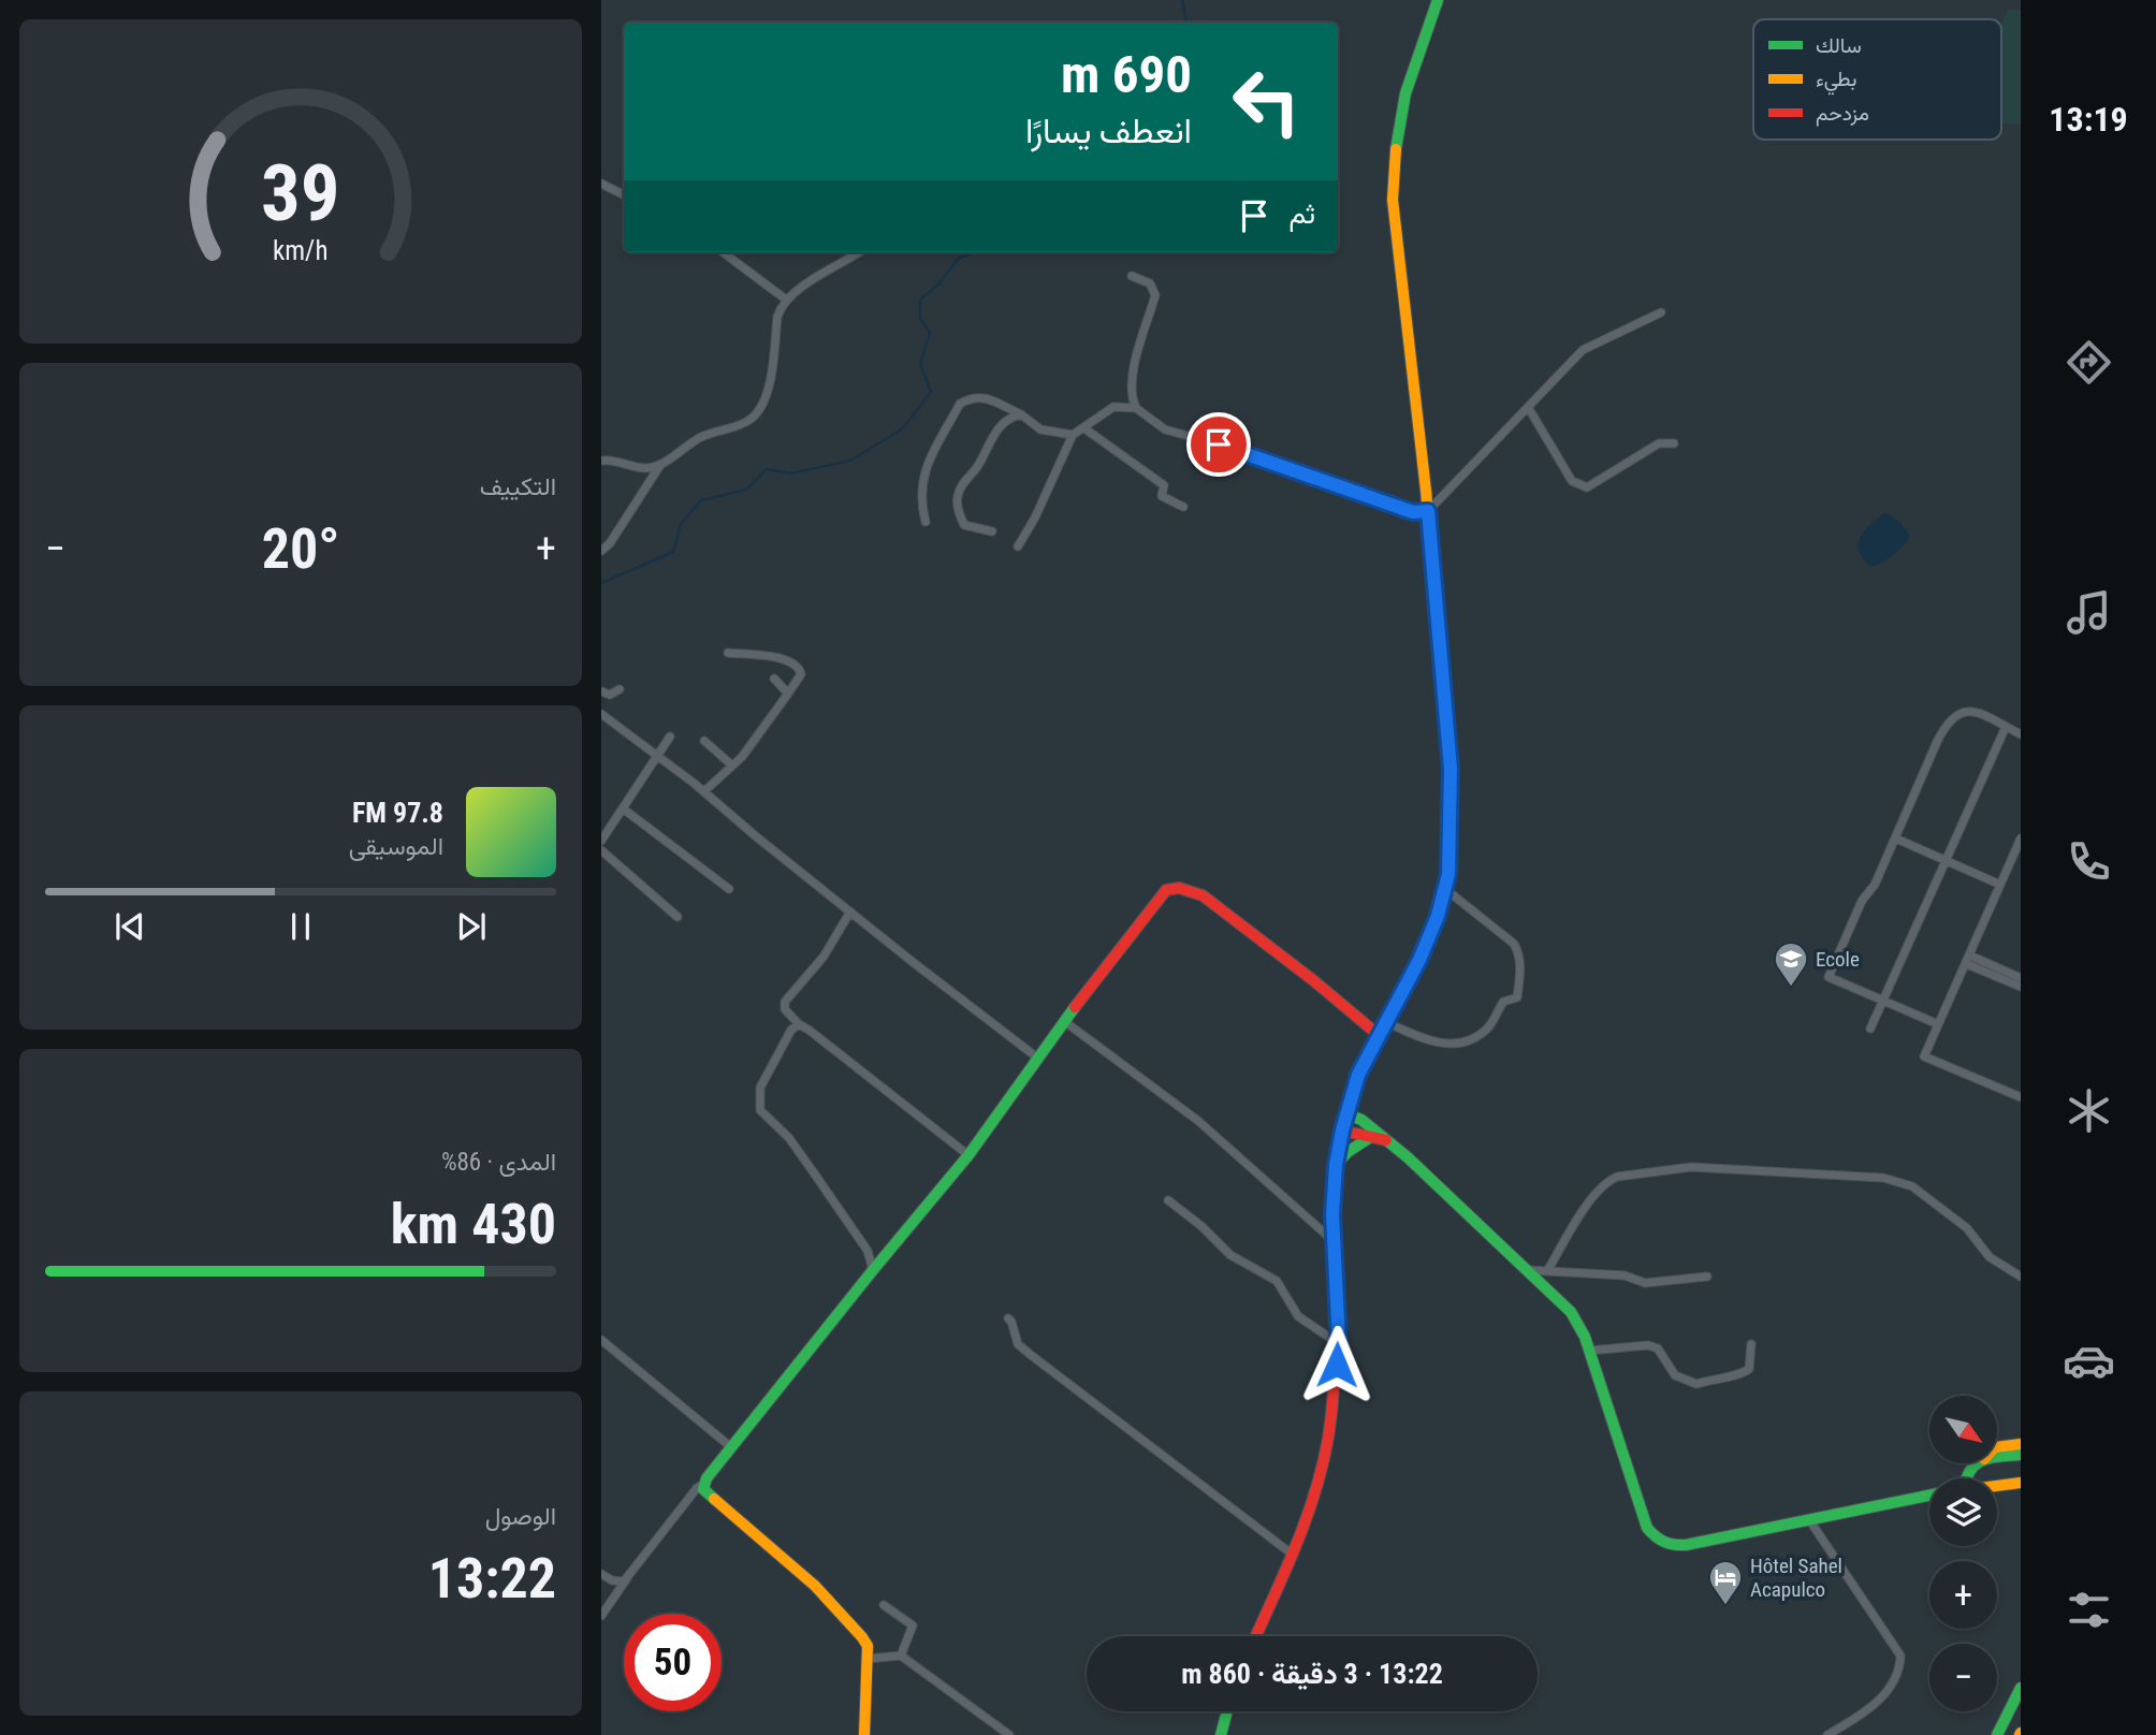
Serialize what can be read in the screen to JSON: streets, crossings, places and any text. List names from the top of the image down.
{
  "places": {
    "school or university": ["Ecole"],
    "hotel": ["Hôtel Sahel Acapulco"]
  },
  "legend": ["سالك", "بطيء", "مزدحم"],
  "north": "bottom right",
  "page": {
    "tabs": "13:19",
    "turn": ["690 m", "انعطف يسارًا"],
    "then": "ثم",
    "tile": [
      "التكييف",
      ["المدى · 86%", "430 km"],
      ["الوصول", "13:22"]
    ],
    "heat": ["−", "20°", "+"],
    "song": ["97.8 FM", "الموسيقى"],
    "map_buttons": ["+", "−"],
    "limit": "50",
    "trip": "13:22 · 3 دقيقة · 860 m",
    "gauge": ["39", "km/h"]
  }
}
